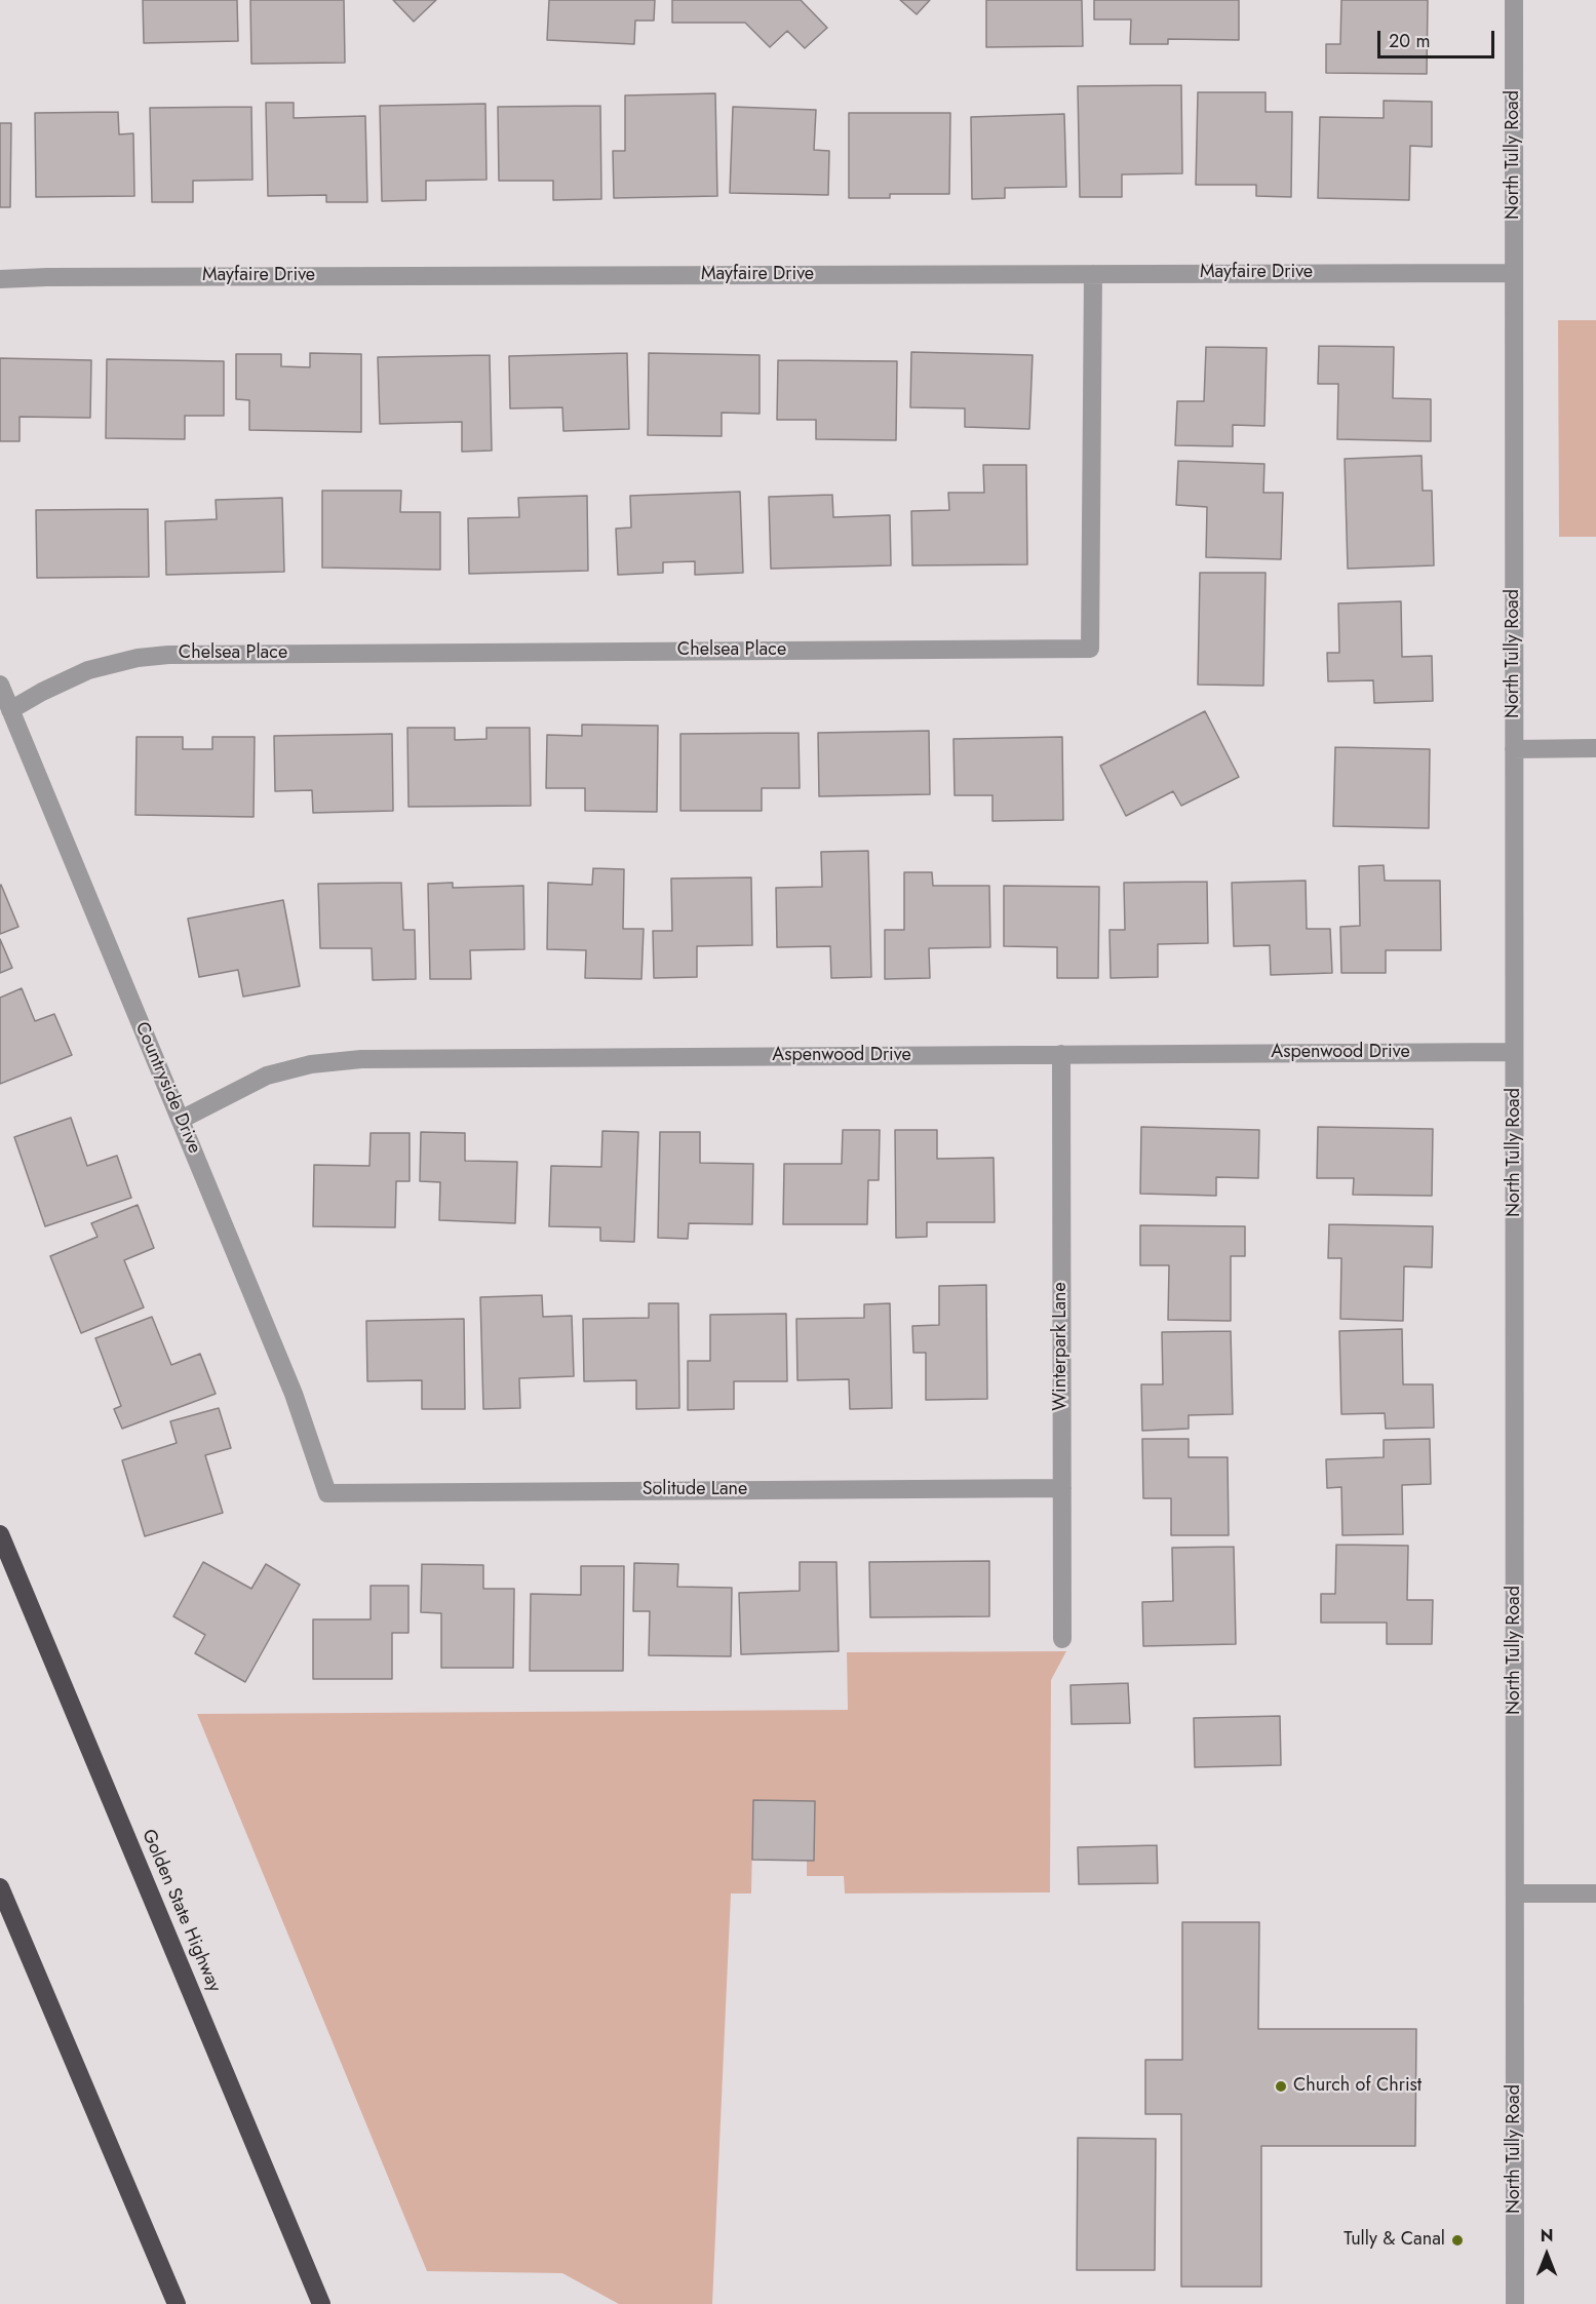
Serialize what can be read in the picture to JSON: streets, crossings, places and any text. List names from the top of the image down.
{
  "streets": {
    "highway": ["Golden State Highway"],
    "street": [
      "North Tully Road",
      "Mayfaire Drive",
      "Chelsea Place",
      "Aspenwood Drive",
      "Countryside Drive",
      "Winterpark Lane",
      "Solitude Lane"
    ]
  },
  "crossings": [
    ["North Tully Road", "Mayfaire Drive"],
    ["North Tully Road", "Aspenwood Drive"],
    ["Mayfaire Drive", "Chelsea Place"],
    ["Chelsea Place", "Countryside Drive"],
    ["Aspenwood Drive", "Countryside Drive"],
    ["Aspenwood Drive", "Winterpark Lane"],
    ["Countryside Drive", "Solitude Lane"],
    ["Winterpark Lane", "Solitude Lane"]
  ],
  "places": ["Church of Christ", "Tully & Canal"],
  "scale_bar": "20 m",
  "north": "top"
}
